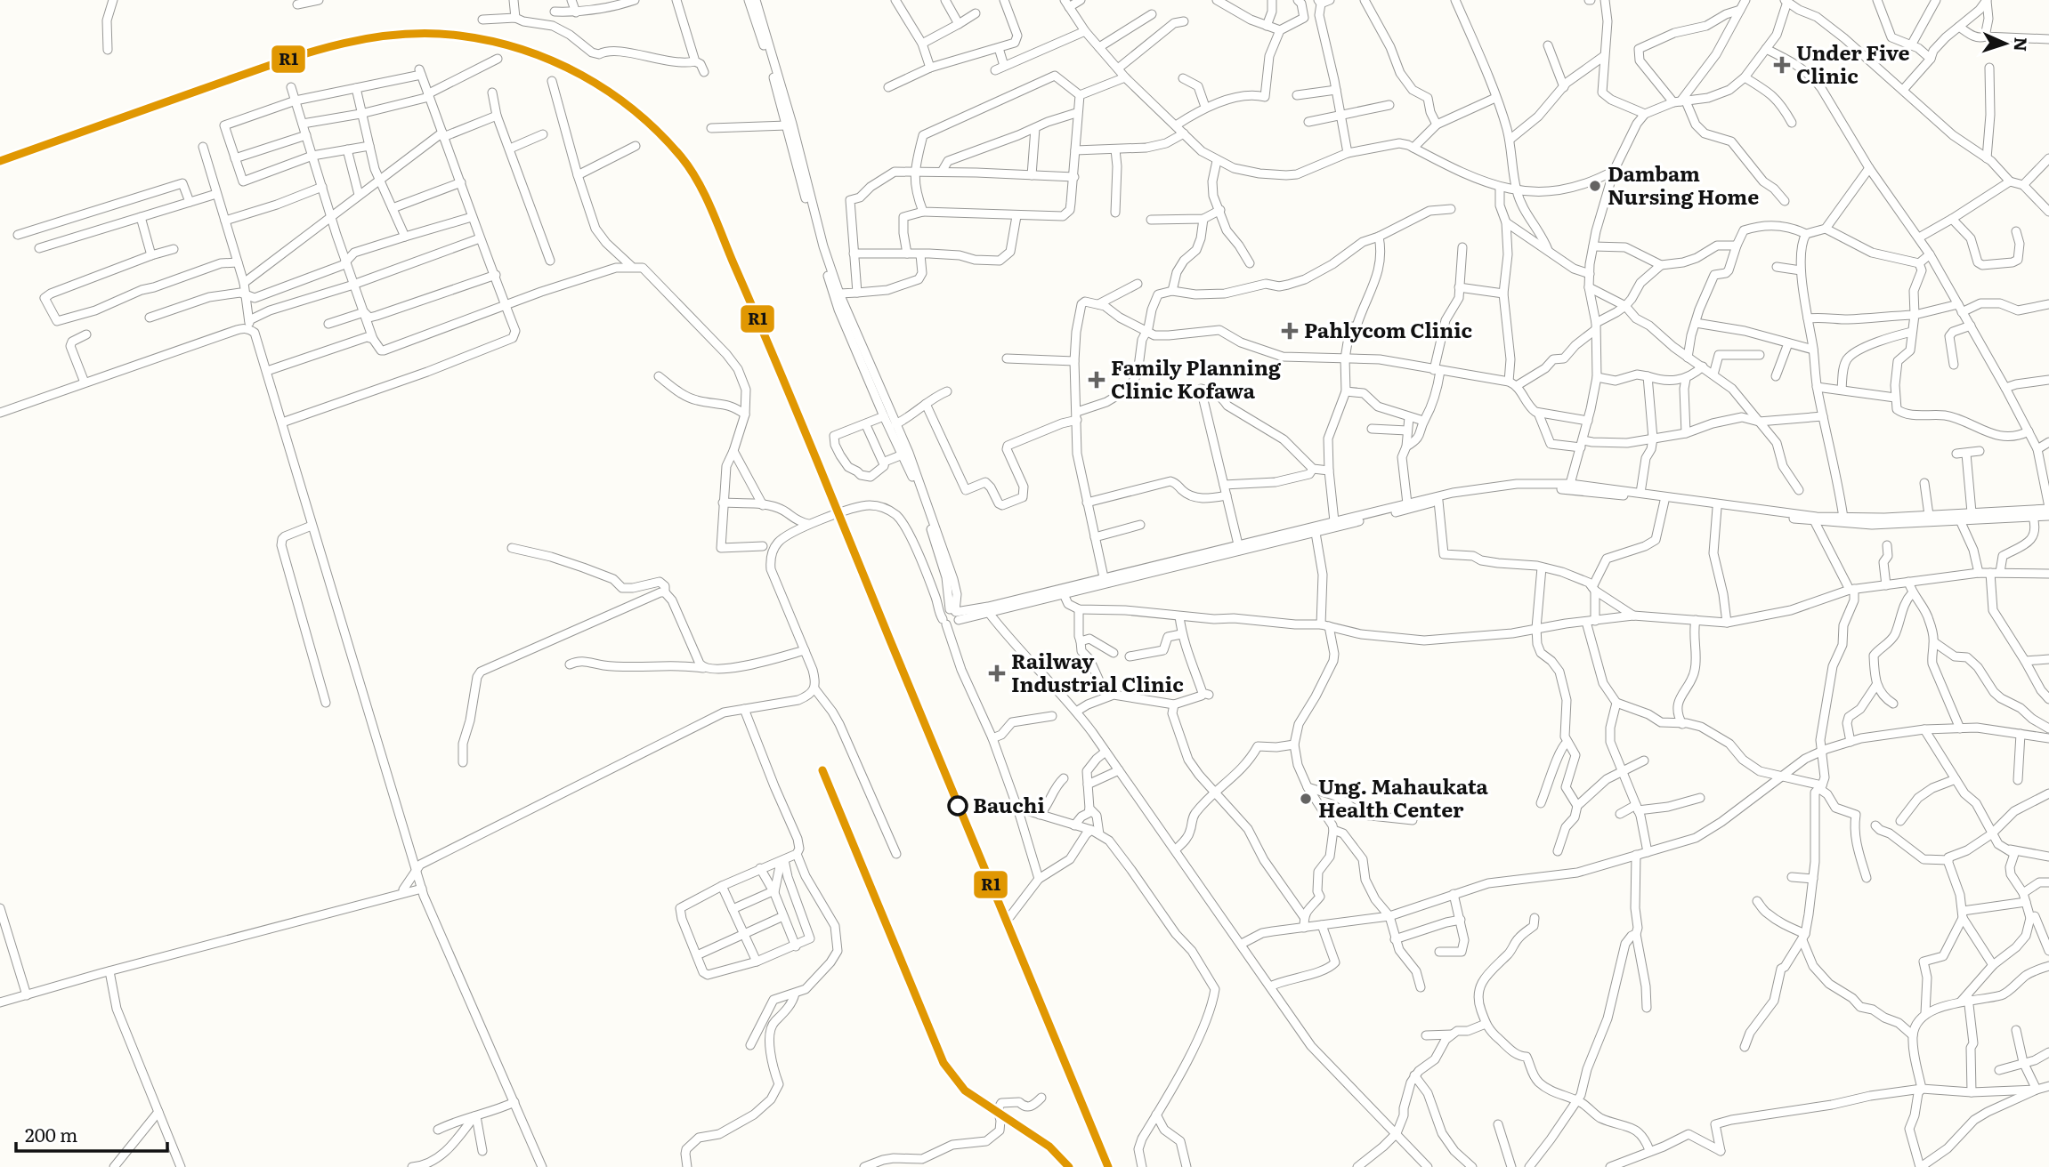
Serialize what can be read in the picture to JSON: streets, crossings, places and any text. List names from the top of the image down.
{
  "places": {
    "health": [
      "Under Five Clinic",
      "Pahlycom Clinic",
      "Family Planning Clinic Kofawa",
      "Railway Industrial Clinic"
    ],
    "other": ["Dambam Nursing Home", "Ung. Mahaukata Health Center", "Bauchi"]
  },
  "lines": ["transit line R1"],
  "scale_bar": "200 m",
  "north": "right"
}
